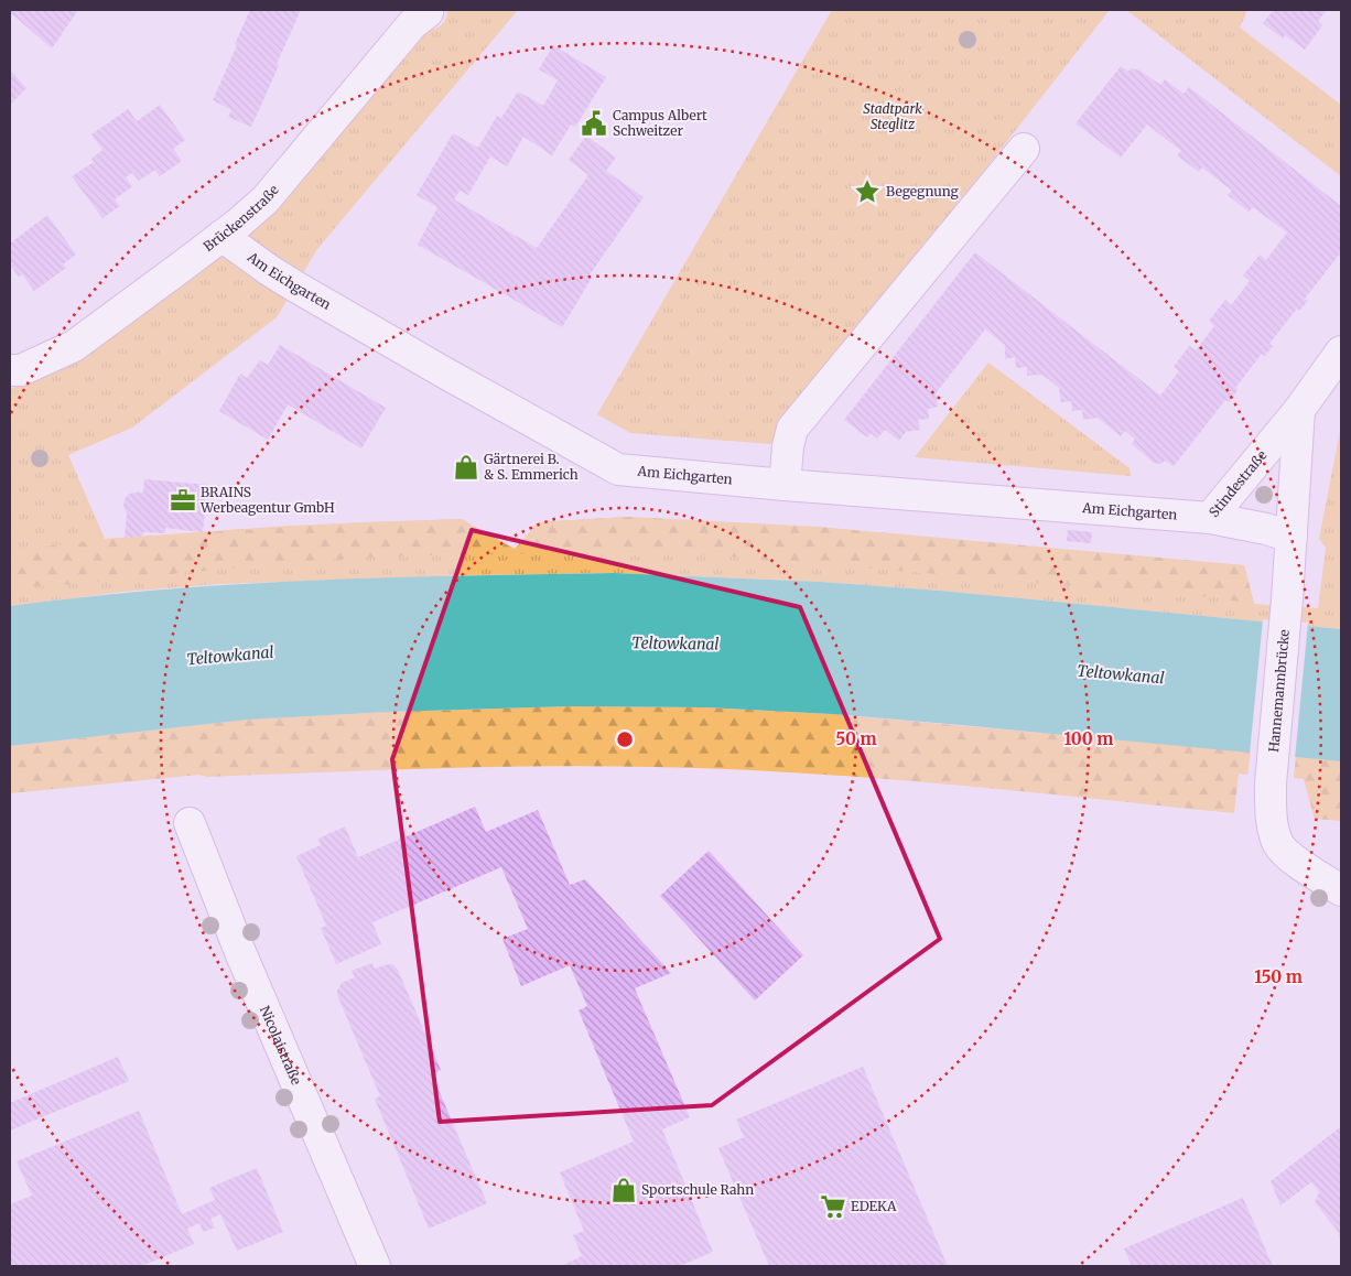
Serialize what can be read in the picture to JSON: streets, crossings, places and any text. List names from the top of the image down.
{
  "streets": {
    "street": [
      "Brückenstraße",
      "Am Eichgarten",
      "Stindestraße",
      "Hannemannbrücke",
      "Nicolaistraße"
    ]
  },
  "crossings": [
    ["Brückenstraße", "Am Eichgarten"],
    ["Am Eichgarten", "Stindestraße"],
    ["Stindestraße", "Hannemannbrücke"]
  ],
  "water": ["Teltowkanal"],
  "parks": ["Stadtpark Steglitz"],
  "places": {
    "public building": ["Campus Albert Schweitzer"],
    "place": ["Begegnung"],
    "shop": ["Gärtnerei B. & S. Emmerich", "Sportschule Rahn"],
    "office": ["BRAINS Werbeagentur GmbH"],
    "supermarket": ["EDEKA"]
  },
  "rings": ["50 m", "100 m", "150 m"]
}
